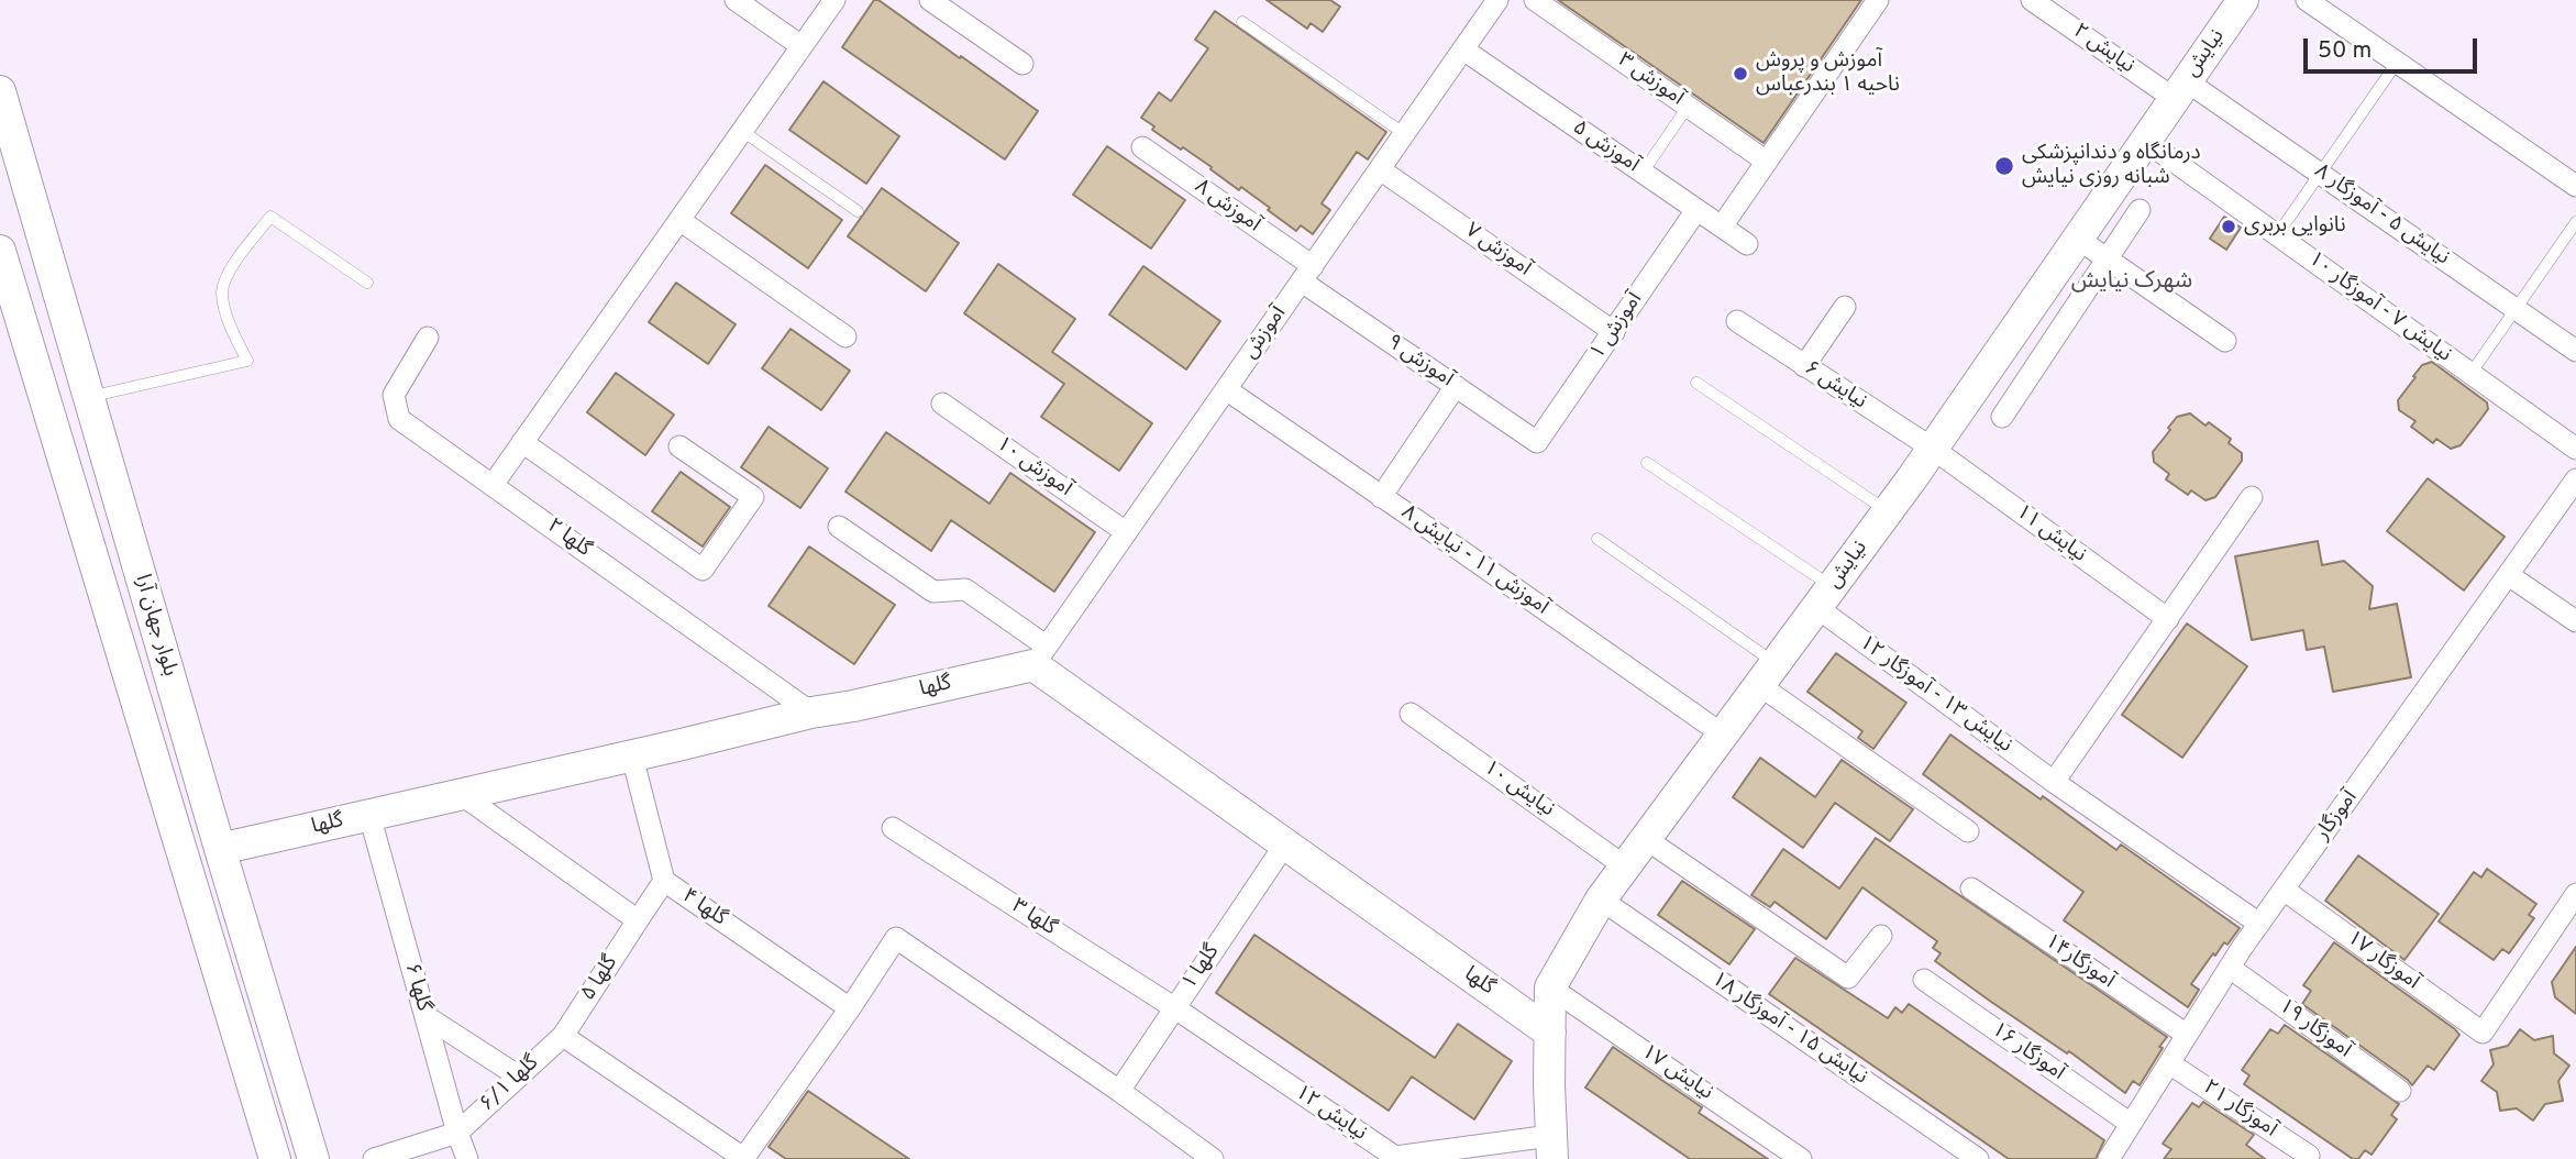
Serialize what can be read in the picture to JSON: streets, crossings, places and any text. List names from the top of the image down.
{
  "streets": {
    "street": [
      "نیایش ۲",
      "نیایش",
      "آموزش ۳",
      "آموزش ۵",
      "آموزش ۸",
      "نیایش ۵ - آموزگار ۸",
      "آموزش ۷",
      "نیایش ۷ - آموزگار ۱۰",
      "آموزش ۱",
      "آموزش",
      "آموزش ۹",
      "نیایش ۶",
      "آموزش ۱۰",
      "نیایش ۱۱",
      "گلها ۲",
      "آموزش ۱۱ - نیایش ۸",
      "بلوار جهان آرا",
      "گلها",
      "نیایش ۱۳ - آموزگار ۱۲",
      "نیایش ۱۰",
      "آموزگار",
      "گلها ۴",
      "گلها ۳",
      "آموزگار ۱۷",
      "آموزگار۱۴",
      "گلها ۱",
      "گلها ۵",
      "گلها ۶",
      "نیایش ۱۵ - آموزگار ۱۸",
      "آموزگار ۱۹",
      "آموزگار ۱۶",
      "نیایش ۱۷",
      "گلها ۶/۱",
      "آموزگار ۲۱",
      "نیایش ۱۲"
    ]
  },
  "crossings": [
    ["نیایش ۲", "نیایش"],
    ["نیایش ۲", "نیایش ۵ - آموزگار ۸"],
    ["نیایش", "نیایش ۵ - آموزگار ۸"],
    ["نیایش", "نیایش ۷ - آموزگار ۱۰"],
    ["نیایش", "نیایش ۶"],
    ["نیایش", "نیایش ۱۱"],
    ["نیایش", "آموزش ۱۱ - نیایش ۸"],
    ["نیایش", "گلها"],
    ["نیایش", "نیایش ۱۳ - آموزگار ۱۲"],
    ["نیایش", "نیایش ۱۰"],
    ["نیایش", "نیایش ۱۵ - آموزگار ۱۸"],
    ["نیایش", "نیایش ۱۷"],
    ["نیایش", "نیایش ۱۲"],
    ["آموزش ۵", "آموزش ۱"],
    ["آموزش ۵", "آموزش"],
    ["آموزش ۸", "آموزش"],
    ["آموزش ۸", "آموزش ۹"],
    ["آموزش ۷", "آموزش ۱"],
    ["آموزش ۷", "آموزش"],
    ["آموزش ۱", "آموزش ۹"],
    ["آموزش", "آموزش ۹"],
    ["آموزش", "آموزش ۱۰"],
    ["آموزش", "آموزش ۱۱ - نیایش ۸"],
    ["آموزش", "گلها"],
    ["نیایش ۶", "نیایش ۱۱"],
    ["گلها ۲", "گلها"],
    ["بلوار جهان آرا", "گلها"],
    ["گلها", "گلها ۴"],
    ["گلها", "گلها ۱"],
    ["گلها", "گلها ۶"],
    ["نیایش ۱۳ - آموزگار ۱۲", "آموزگار"],
    ["آموزگار", "آموزگار ۱۷"],
    ["آموزگار", "آموزگار۱۴"],
    ["آموزگار", "آموزگار ۱۹"],
    ["آموزگار", "آموزگار ۱۶"],
    ["آموزگار", "آموزگار ۲۱"],
    ["گلها ۴", "گلها ۵"],
    ["گلها ۳", "گلها ۱"],
    ["گلها ۳", "نیایش ۱۲"],
    ["گلها ۱", "نیایش ۱۲"],
    ["گلها ۵", "گلها ۶/۱"],
    ["گلها ۶", "گلها ۶/۱"]
  ],
  "districts": ["شهرک نیایش"],
  "places": ["آموزش و پروش ناحیه ۱ بندرعباس", "درمانگاه و دندانپزشکی شبانه روزی نیایش", "نانوایی بربری"],
  "scale_bar": "50 m"
}
